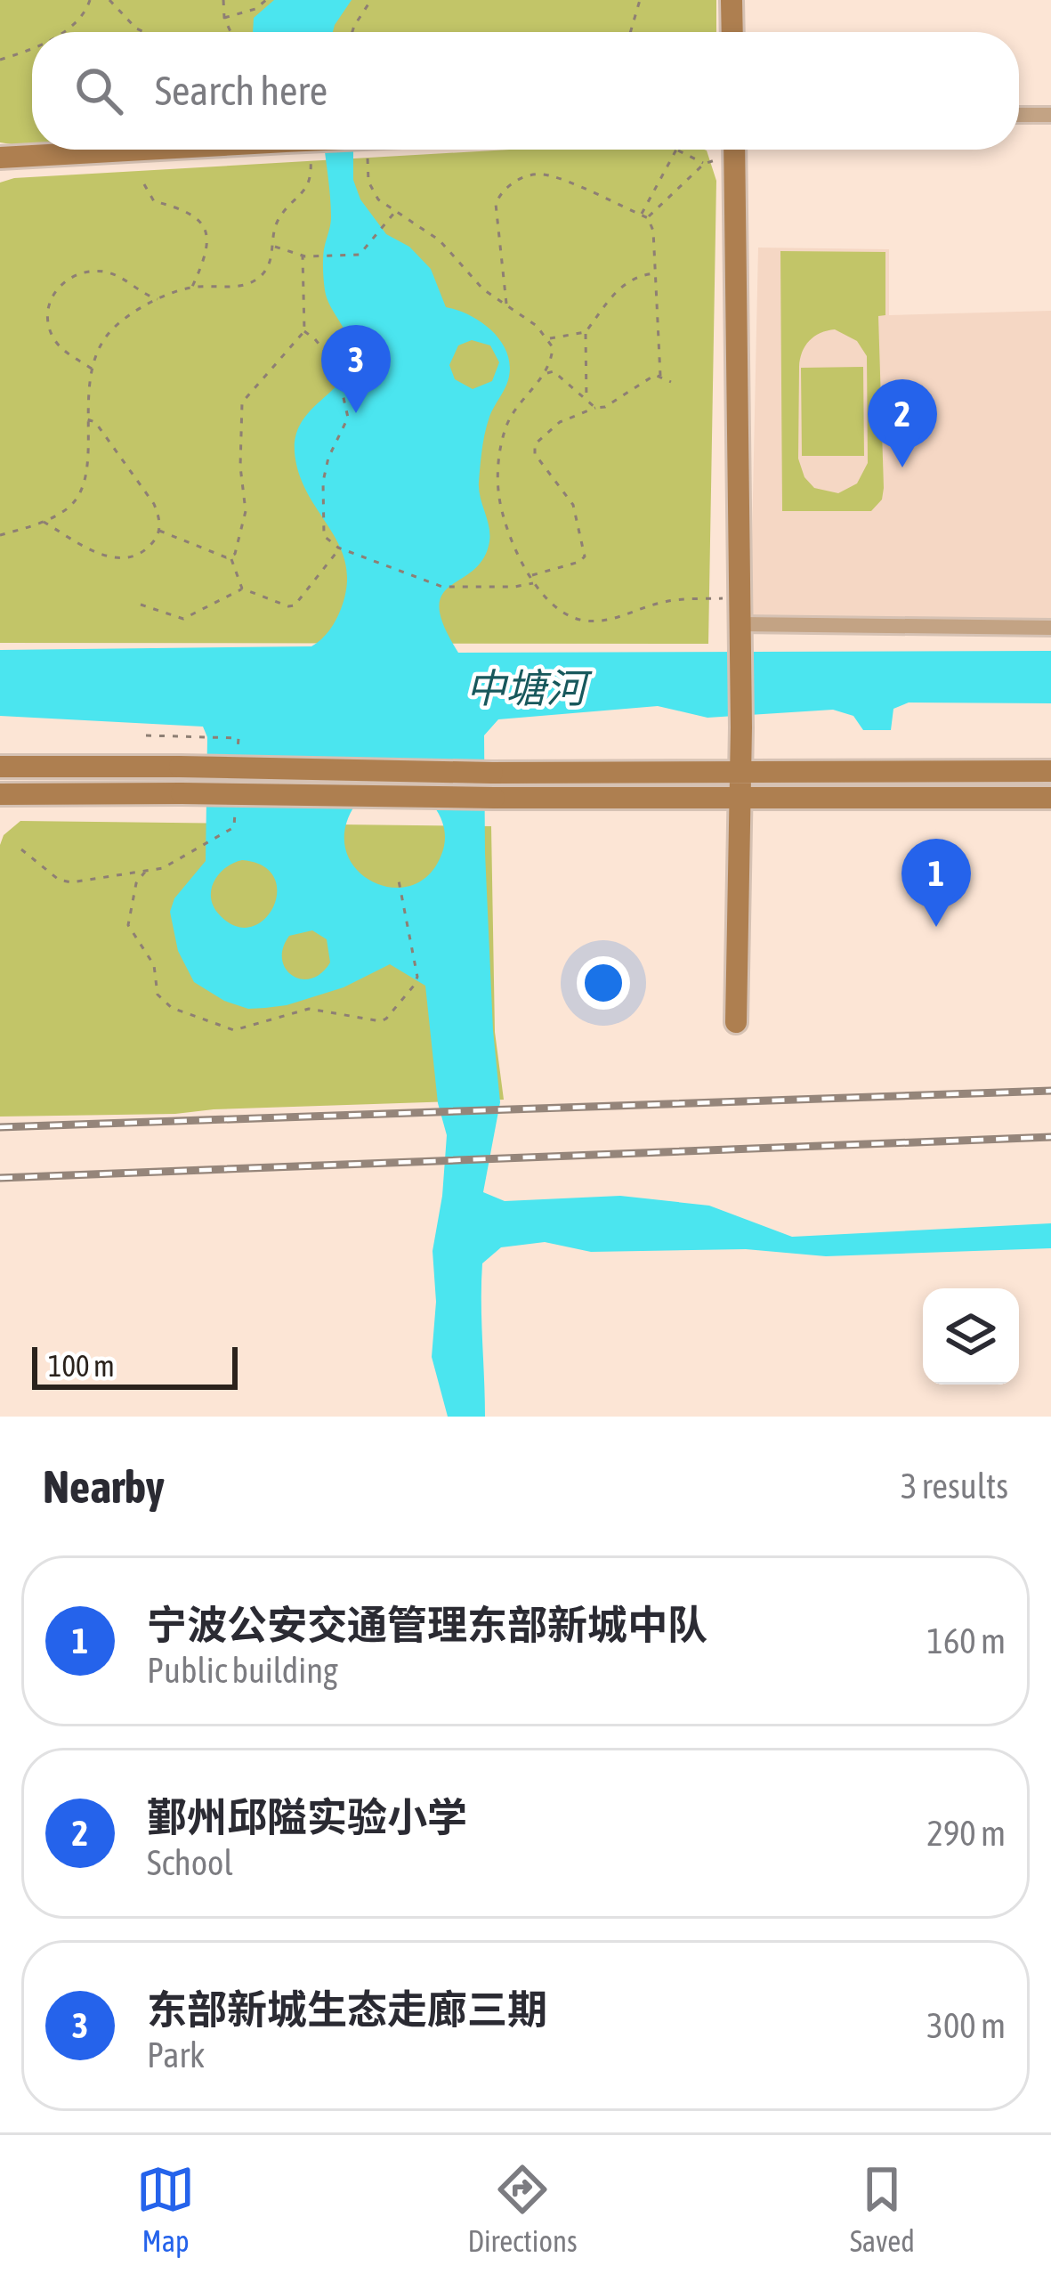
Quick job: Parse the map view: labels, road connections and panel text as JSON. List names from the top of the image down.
{
  "water": ["中塘河"],
  "scale_bar": "100 m",
  "page": {
    "search": "Search here",
    "pins": ["3", "2", "1"],
    "scale": "100 m",
    "heading": ["Nearby", "3 results"],
    "list": [
      {
        "mark": "1",
        "name": "宁波公安交通管理东部新城中队",
        "note": "Public building",
        "value": "160 m"
      },
      {
        "mark": "2",
        "name": "鄞州邱隘实验小学",
        "note": "School",
        "value": "290 m"
      },
      {
        "mark": "3",
        "name": "东部新城生态走廊三期",
        "note": "Park",
        "value": "300 m"
      }
    ],
    "nav": ["Map", "Directions", "Saved"]
  }
}
